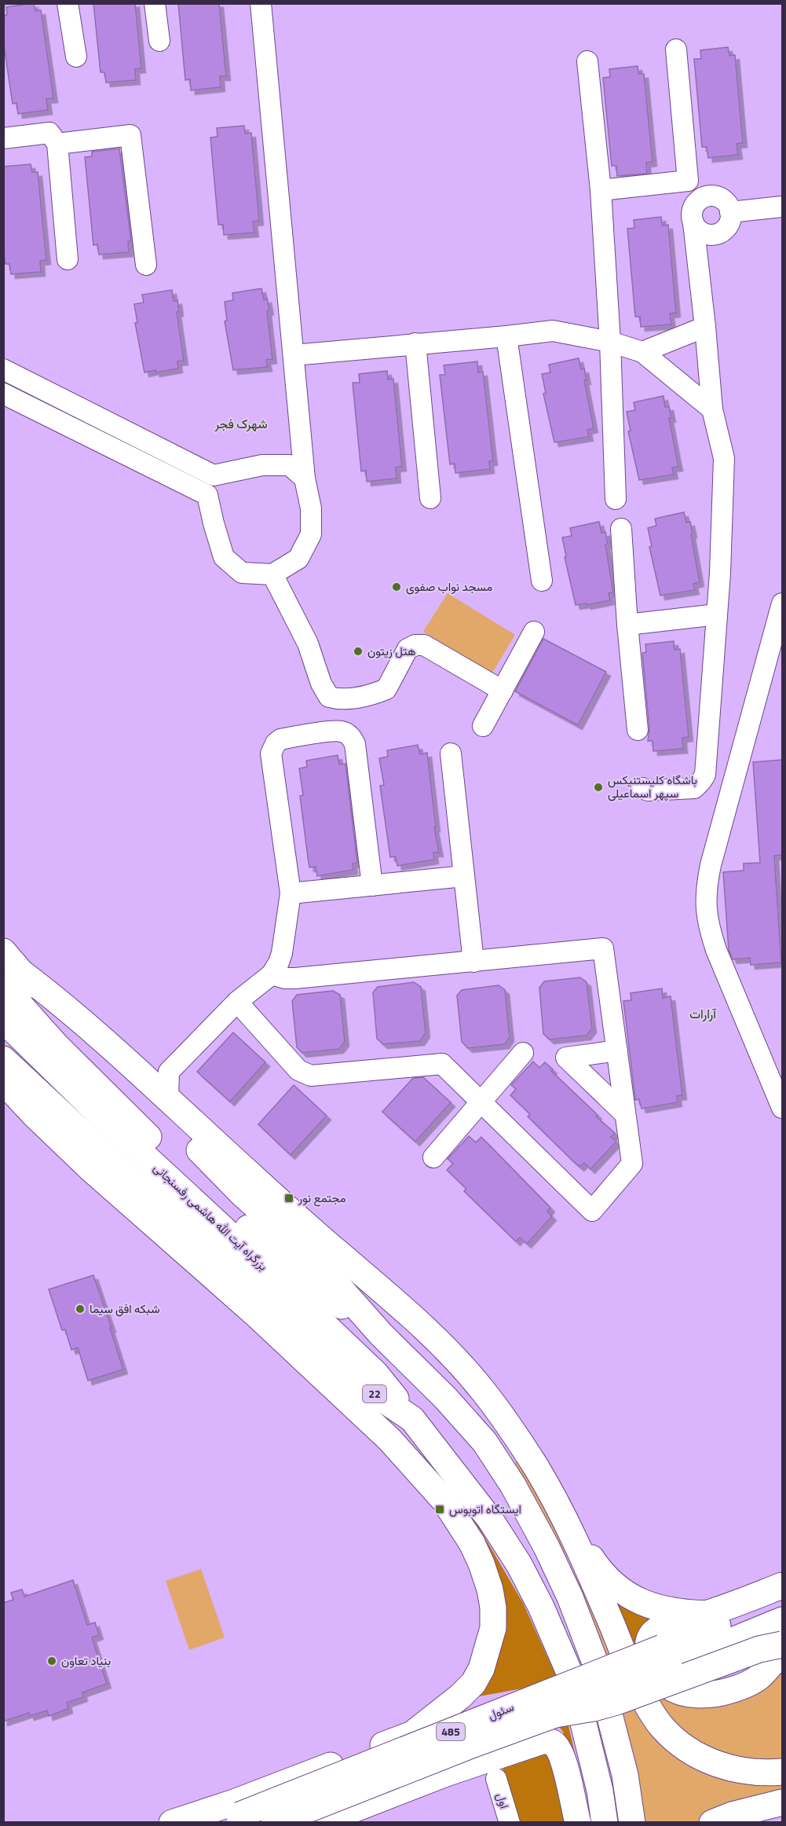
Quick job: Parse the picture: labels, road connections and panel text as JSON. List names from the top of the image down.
{
  "streets": {
    "main road": [
      "بزرگراه آیت الله هاشمی رفسنجانی",
      "22",
      "سئول",
      "485"
    ],
    "street": ["اول"]
  },
  "districts": ["شهرک فجر", "آرارات"],
  "places": {
    "other": [
      "مسجد نواب صفوی",
      "هتل زیتون",
      "باشگاه کلیستنیکس سپهر اسماعیلی",
      "شبکه افق سیما",
      "بنیاد تعاون"
    ],
    "transit": ["مجتمع نور", "ایستگاه اتوبوس"]
  }
}
